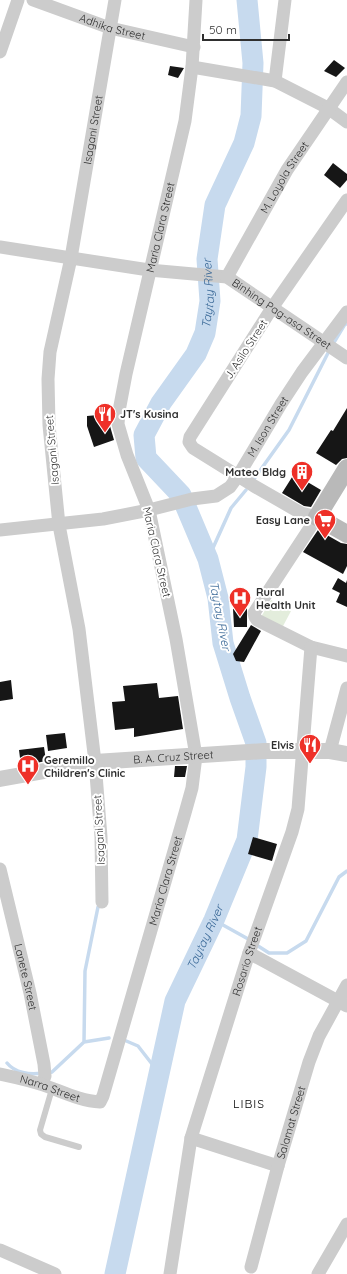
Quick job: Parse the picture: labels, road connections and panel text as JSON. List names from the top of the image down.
{
  "streets": {
    "street": [
      "Adhika Street",
      "Isagani Street",
      "M. Loyola Street",
      "Maria Clara Street",
      "Binhing Pag-asa Street",
      "J. Asilo Street",
      "M. Ison Street",
      "B. A. Cruz Street",
      "Rosario Street",
      "Lanete Street",
      "Narra Street",
      "Salamat Street"
    ]
  },
  "crossings": [
    ["Adhika Street", "Isagani Street"],
    ["Adhika Street", "Maria Clara Street"],
    ["Isagani Street", "M. Ison Street"],
    ["Isagani Street", "B. A. Cruz Street"],
    ["M. Loyola Street", "Binhing Pag-asa Street"],
    ["Maria Clara Street", "M. Ison Street"],
    ["Maria Clara Street", "B. A. Cruz Street"],
    ["Maria Clara Street", "Narra Street"],
    ["Binhing Pag-asa Street", "J. Asilo Street"],
    ["Binhing Pag-asa Street", "M. Ison Street"],
    ["J. Asilo Street", "M. Ison Street"],
    ["B. A. Cruz Street", "Rosario Street"],
    ["Lanete Street", "Narra Street"]
  ],
  "districts": ["LIBIS"],
  "water": ["Taytay River"],
  "places": {
    "restaurant": ["JT's Kusina", "Elvis"],
    "building": ["Mateo Bldg"],
    "supermarket": ["Easy Lane"],
    "hospital": ["Rural Health Unit", "Geremillo Children's Clinic"]
  },
  "scale_bar": "50 m"
}
